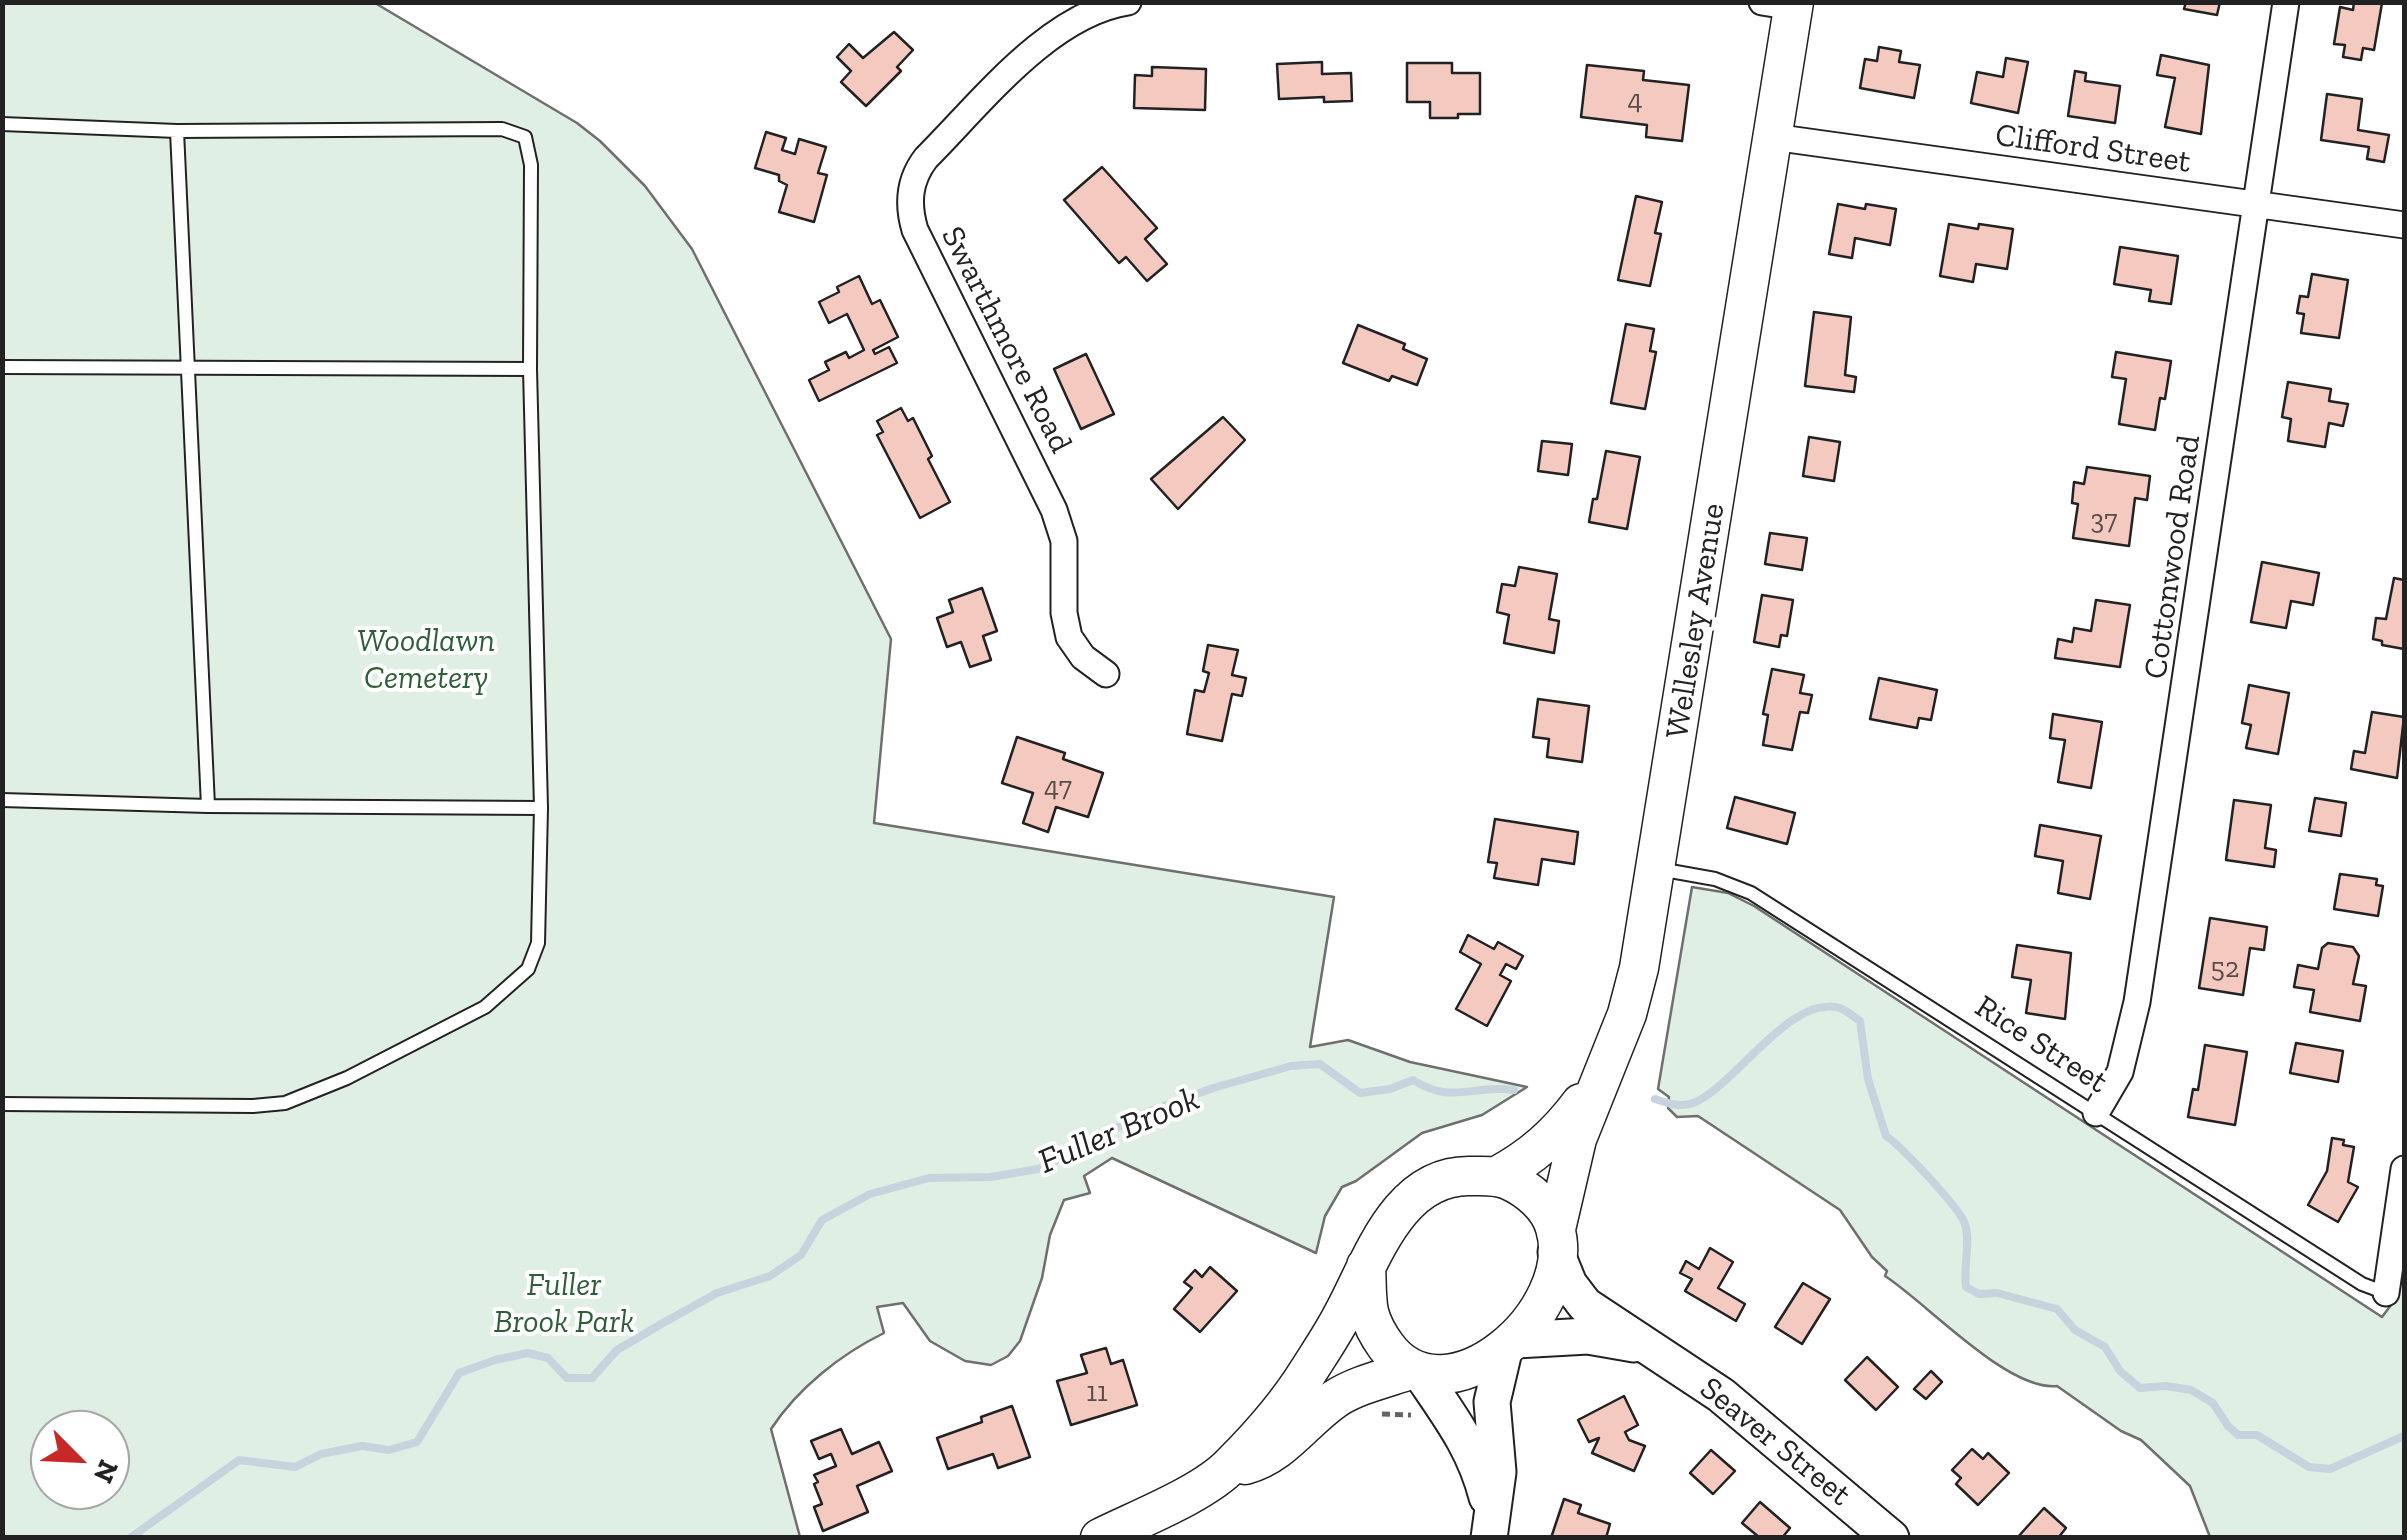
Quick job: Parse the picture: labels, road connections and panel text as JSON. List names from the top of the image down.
{
  "streets": {
    "main road": ["Wellesley Avenue"],
    "street": [
      "Clifford Street",
      "Swarthmore Road",
      "Cottonwood Road",
      "Seaver Street"
    ],
    "lane": ["Rice Street"]
  },
  "crossings": [
    ["Clifford Street", "Cottonwood Road"],
    ["Clifford Street", "Wellesley Avenue"],
    ["Cottonwood Road", "Rice Street"],
    ["Wellesley Avenue", "Rice Street"],
    ["Wellesley Avenue", "Seaver Street"]
  ],
  "water": ["Fuller Brook"],
  "parks": ["Woodlawn Cemetery", "Fuller Brook Park"],
  "house_numbers": [
    "4",
    "37",
    "47",
    "52",
    "11"
  ],
  "north": "bottom right"
}
